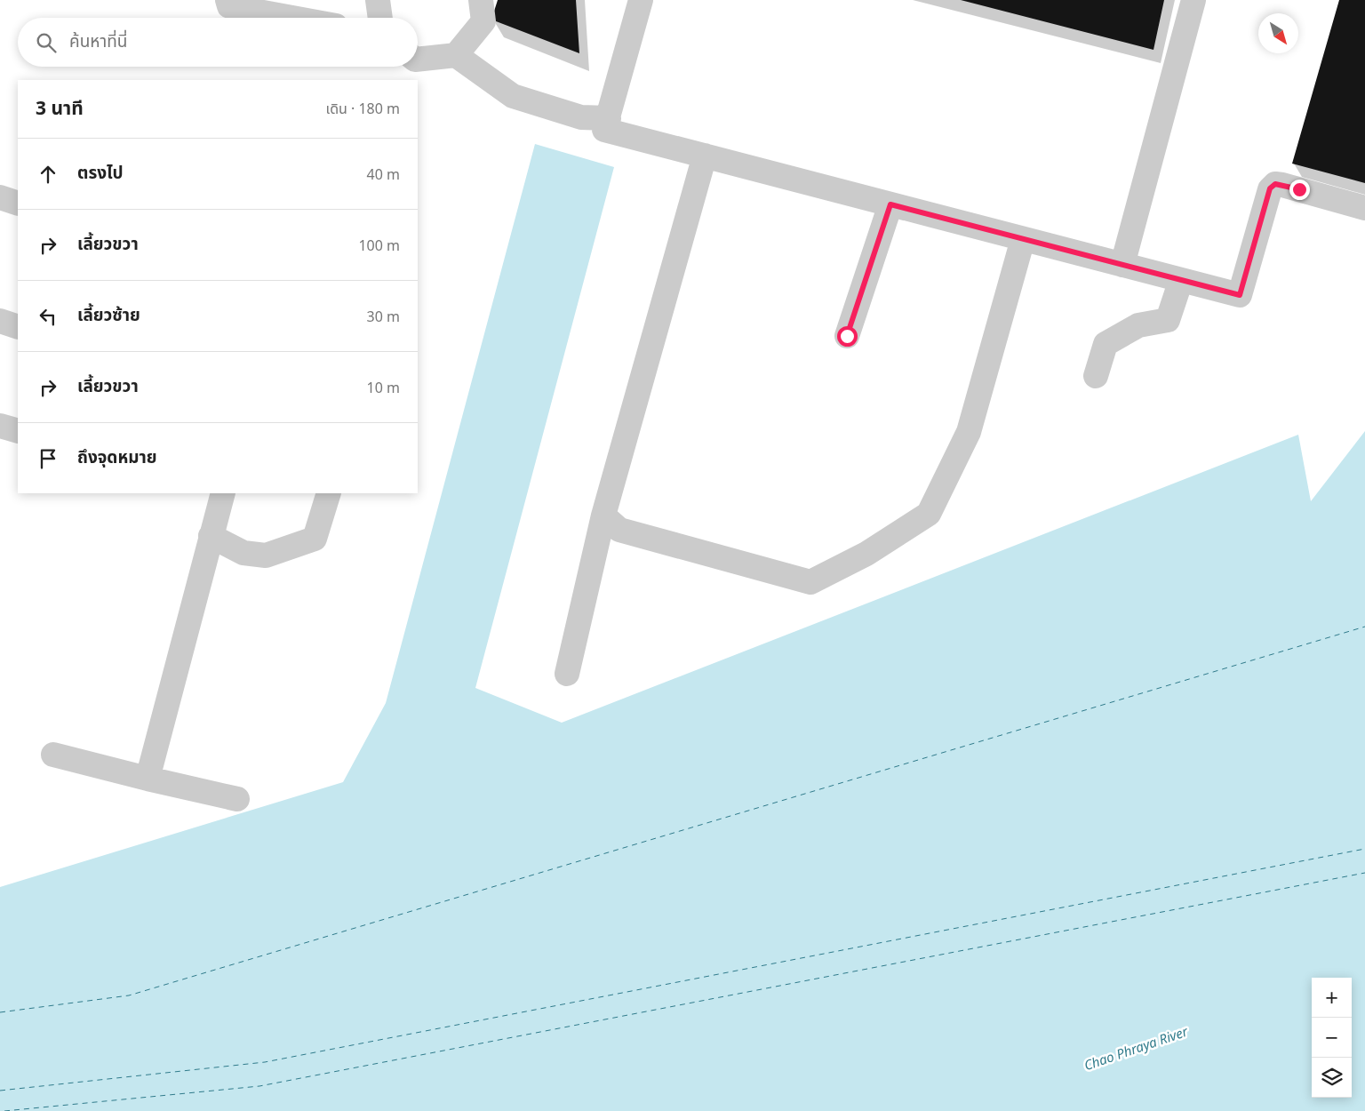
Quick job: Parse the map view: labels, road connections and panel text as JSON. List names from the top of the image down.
{
  "water": ["Chao Phraya River"],
  "north": "bottom right",
  "page": {
    "search": "ค้นหาที่นี่",
    "heading": ["3 นาที", "เดิน · 180 m"],
    "list": [
      ["ตรงไป", "40 m"],
      ["เลี้ยวขวา", "100 m"],
      ["เลี้ยวซ้าย", "30 m"],
      ["เลี้ยวขวา", "10 m"],
      "ถึงจุดหมาย"
    ],
    "map_buttons": ["+", "−"]
  }
}
